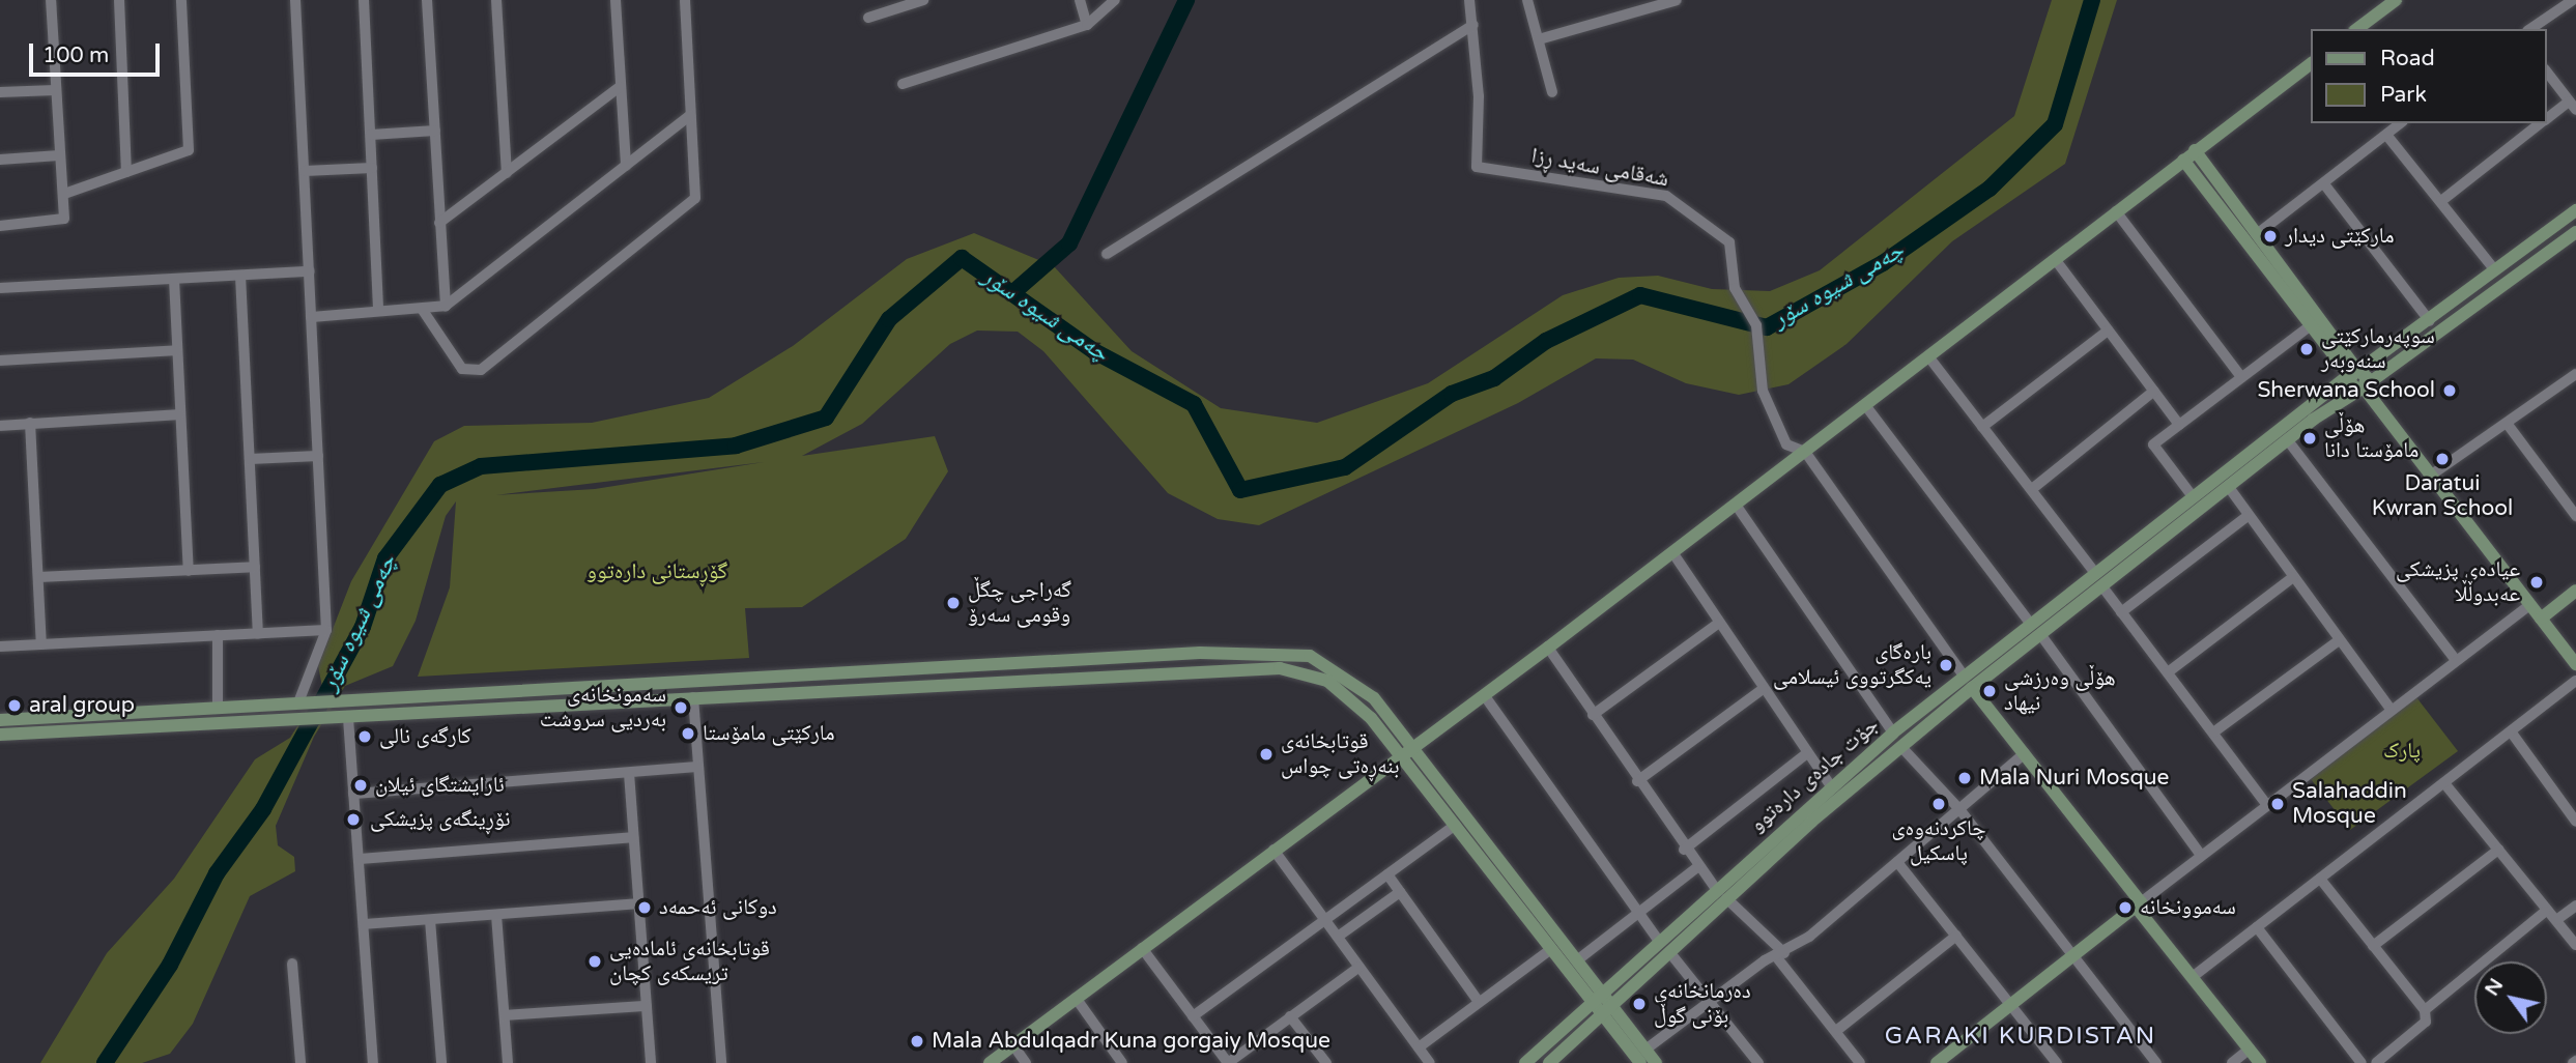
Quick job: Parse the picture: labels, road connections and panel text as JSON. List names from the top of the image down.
{
  "streets": {
    "main road": ["جۆت جادەی دارەتوو"],
    "street": ["شەقامی سەید ڕزا"]
  },
  "crossings": [
    ["شەقامی سەید ڕزا", "جۆت جادەی دارەتوو"]
  ],
  "districts": ["GARAKI KURDISTAN"],
  "water": ["چەمی شیوە سۆر"],
  "parks": ["گۆڕستانی دارەتوو", "پارک"],
  "places": [
    "مارکێتی دیدار",
    "سوپەرمارکێتی سنەوبەر",
    "Sherwana School",
    "هۆڵی مامۆستا دانا",
    "Daratui Kwran School",
    "عیادەی پزیشکی عەبدوڵڵا",
    "گەراجی چگڵ وقومی سەرۆ",
    "بارەگای یەکگرتووی ئیسلامی",
    "هۆڵی وەرزشی نیهاد",
    "aral group",
    "سەمونخانەی بەردیی سروشت",
    "مارکێتی مامۆستا",
    "کارگەی نالی",
    "قوتابخانەی بنەڕەتی چواس",
    "Mala Nuri Mosque",
    "ئارایشتگای ئیلان",
    "چاکردنەوەی پاسکیل",
    "Salahaddin Mosque",
    "نۆڕینگەی پزیشکی",
    "دوکانی ئەحمەد",
    "سەموونخانە",
    "قوتابخانەی ئامادەیی تریسکەی کچان",
    "دەرمانخانەی بۆنی گوڵ",
    "Mala Abdulqadr Kuna gorgaiy Mosque"
  ],
  "legend": ["Road", "Park"],
  "scale_bar": "100 m",
  "north": "top left"
}
